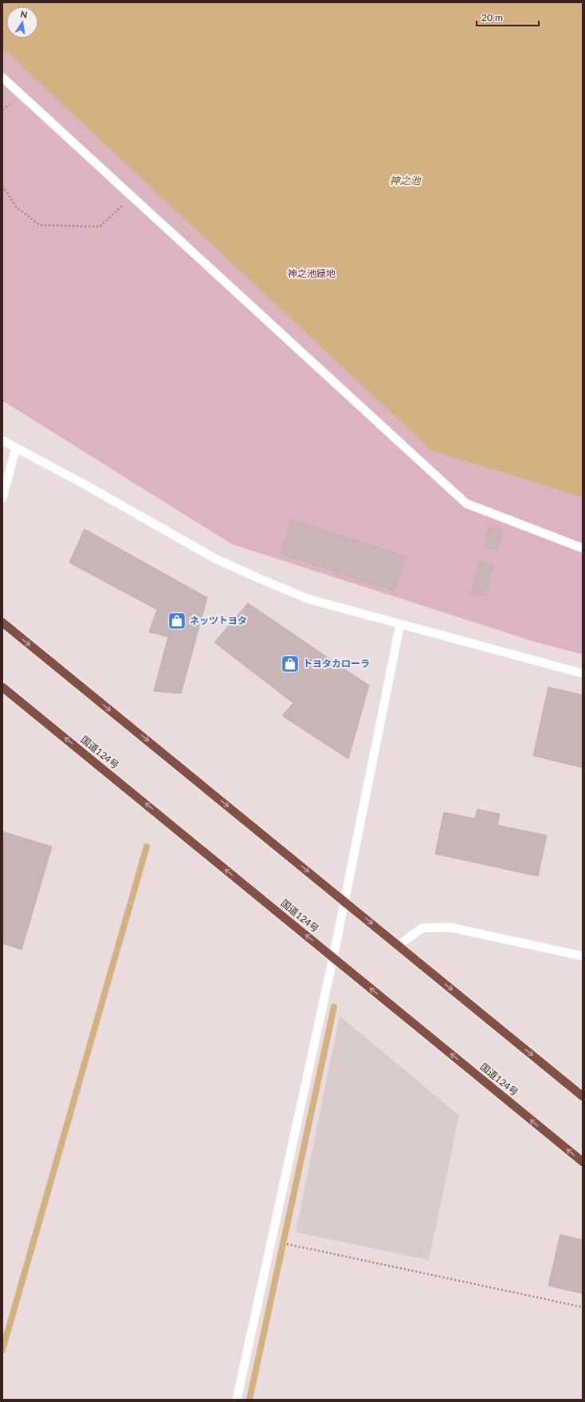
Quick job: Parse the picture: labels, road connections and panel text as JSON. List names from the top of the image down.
{
  "streets": {
    "highway": ["国道124号"]
  },
  "water": ["神之池"],
  "parks": ["神之池緑地"],
  "places": {
    "shop": ["ネッツトヨタ", "トヨタカローラ"]
  },
  "scale_bar": "20 m",
  "north": "top"
}
